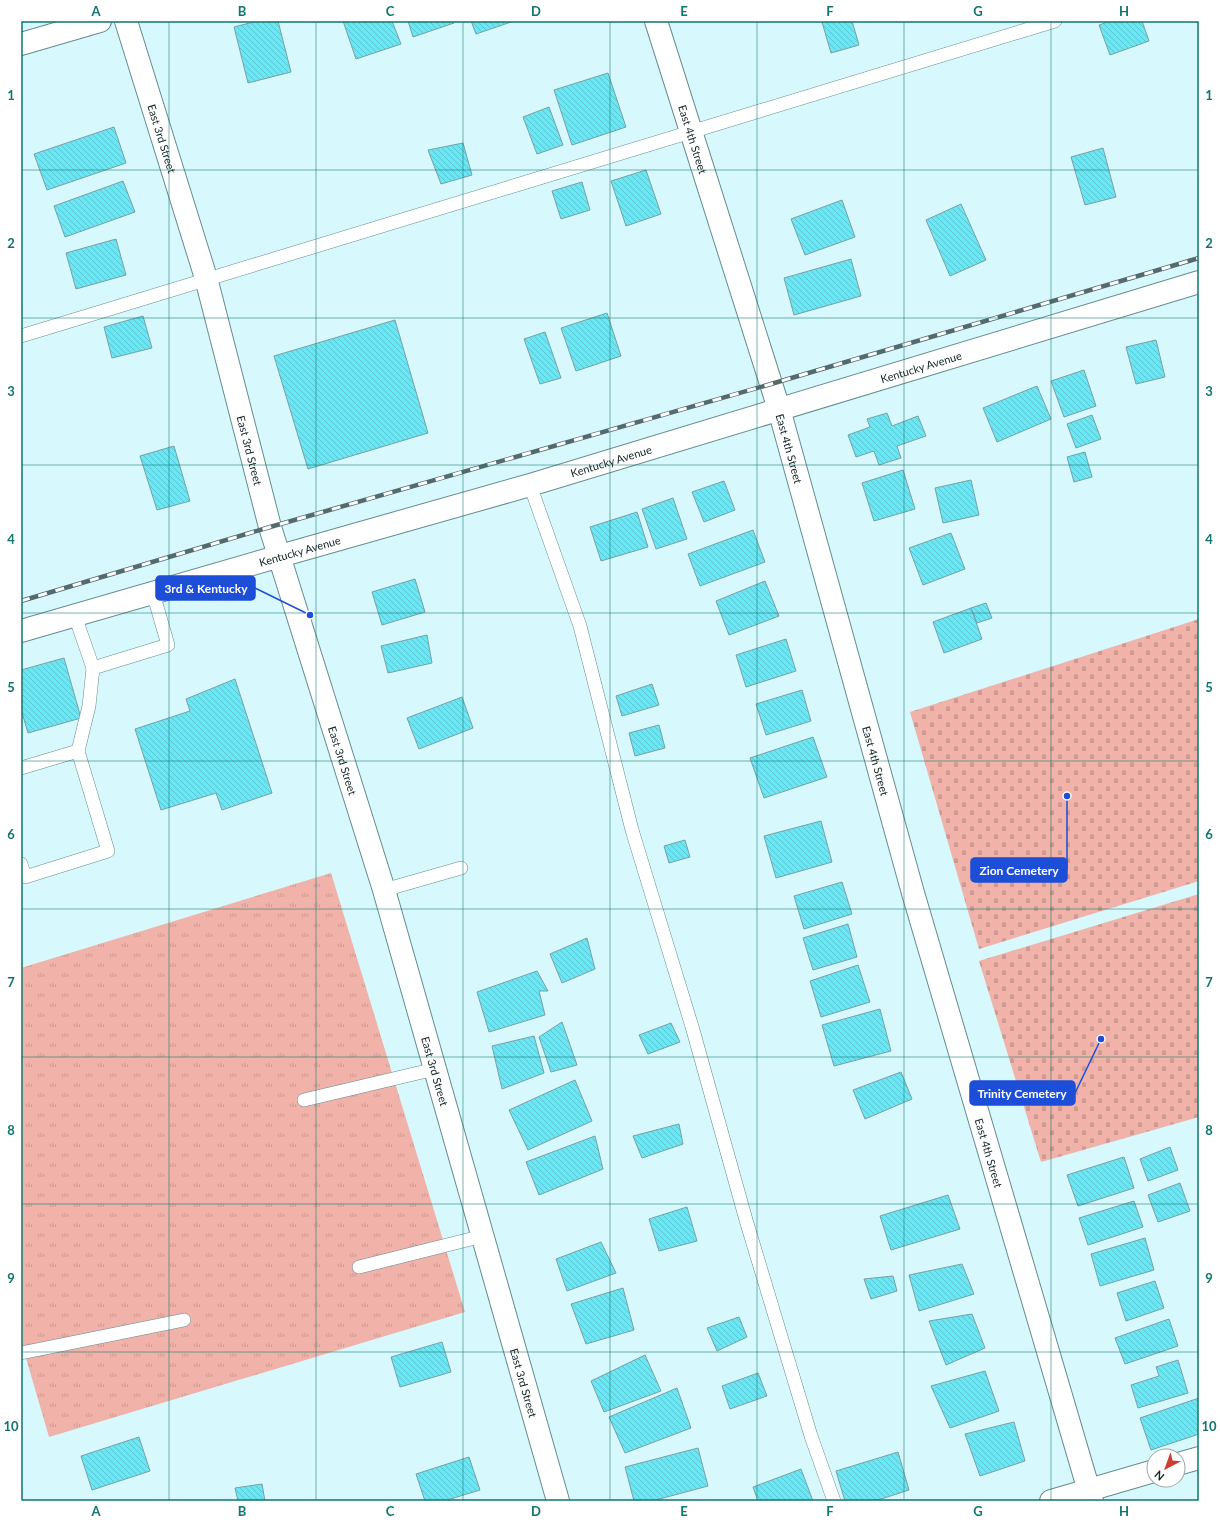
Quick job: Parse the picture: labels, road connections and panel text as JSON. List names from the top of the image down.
{
  "streets": {
    "street": ["East 3rd Street", "East 4th Street", "Kentucky Avenue"]
  },
  "crossings": [
    ["East 3rd Street", "Kentucky Avenue"],
    ["East 4th Street", "Kentucky Avenue"]
  ],
  "places": ["3rd & Kentucky", "Zion Cemetery", "Trinity Cemetery"],
  "north": "bottom left",
  "grid": {
    "columns": [
      "A",
      "B",
      "C",
      "D",
      "E",
      "F",
      "G",
      "H"
    ],
    "rows": [
      "1",
      "2",
      "3",
      "4",
      "5",
      "6",
      "7",
      "8",
      "9",
      "10"
    ]
  }
}
